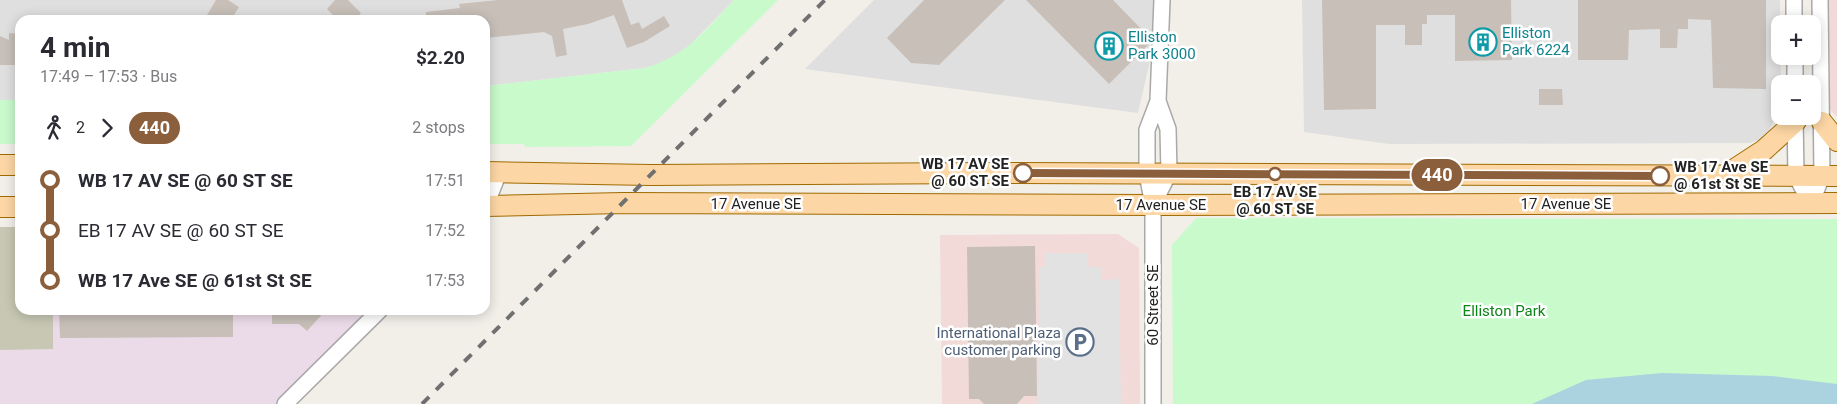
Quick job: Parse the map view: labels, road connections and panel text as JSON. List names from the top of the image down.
{
  "streets": {
    "main road": ["17 Avenue SE"],
    "street": ["60 Street SE"]
  },
  "crossings": [
    ["17 Avenue SE", "60 Street SE"]
  ],
  "parks": ["Elliston Park"],
  "places": {
    "building": ["Elliston Park 6224", "Elliston Park 3000"],
    "other": ["WB 17 AV SE @ 60 ST SE", "EB 17 AV SE @ 60 ST SE", "WB 17 Ave SE @ 61st St SE"],
    "parking": ["International Plaza customer parking"]
  },
  "lines": ["bus line 440"],
  "page": {
    "on_map": "440",
    "map_buttons": ["+", "−"],
    "heading": ["4 min", "17:49 – 17:53 · Bus", "$2.20"],
    "legs": ["2", "440", "2 stops"],
    "list": [
      {
        "name": "WB 17 AV SE @ 60 ST SE",
        "value": "17:51"
      },
      {
        "name": "EB 17 AV SE @ 60 ST SE",
        "value": "17:52"
      },
      {
        "name": "WB 17 Ave SE @ 61st St SE",
        "value": "17:53"
      }
    ]
  }
}
